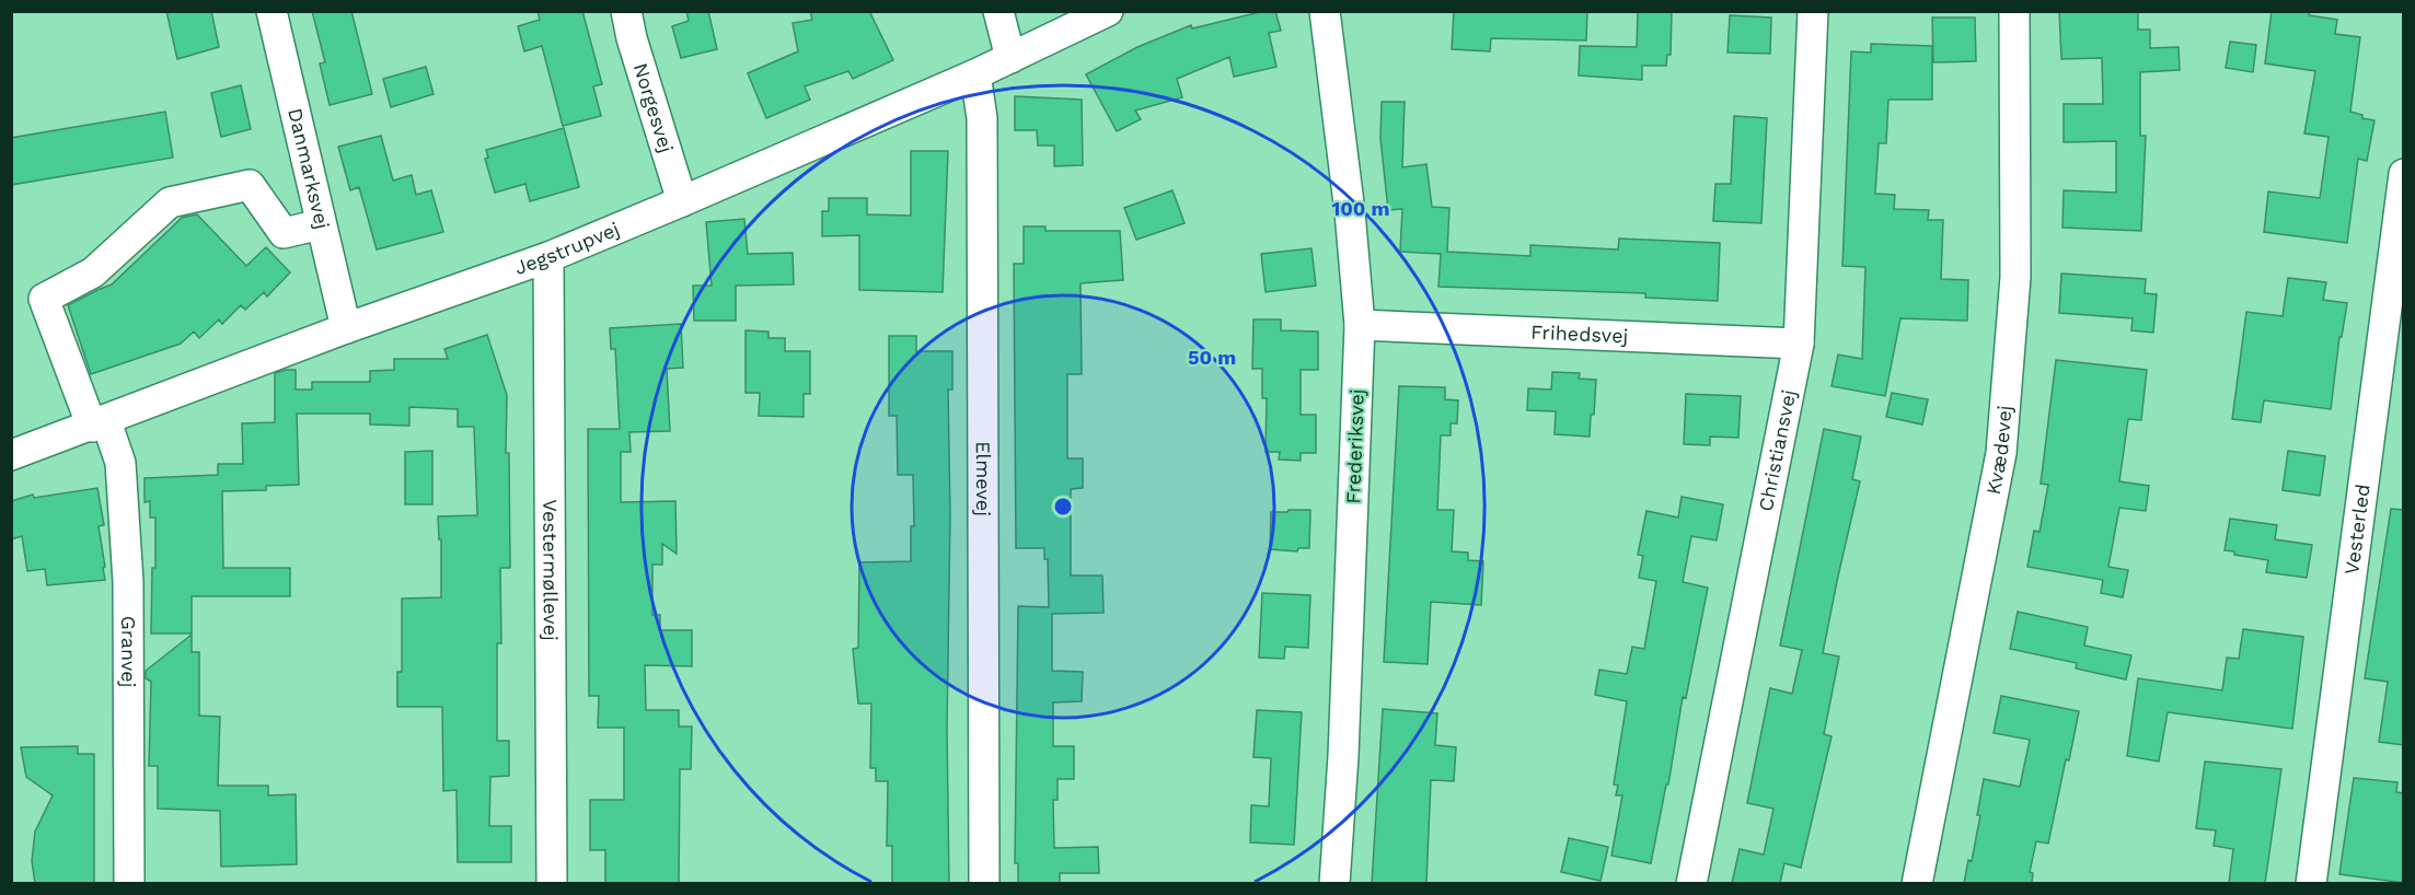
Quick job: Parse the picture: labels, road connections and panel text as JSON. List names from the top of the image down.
{
  "streets": {
    "street": [
      "Norgesvej",
      "Danmarksvej",
      "Jegstrupvej",
      "Frihedsvej",
      "Frederiksvej",
      "Christiansvej",
      "Kvædevej",
      "Elmevej",
      "Vesterled",
      "Vestermøllevej",
      "Granvej"
    ]
  },
  "crossings": [
    ["Norgesvej", "Jegstrupvej"],
    ["Danmarksvej", "Jegstrupvej"],
    ["Danmarksvej", "Granvej"],
    ["Jegstrupvej", "Elmevej"],
    ["Jegstrupvej", "Vestermøllevej"],
    ["Jegstrupvej", "Granvej"],
    ["Frihedsvej", "Frederiksvej"],
    ["Frihedsvej", "Christiansvej"]
  ],
  "rings": ["100 m", "50 m"]
}
